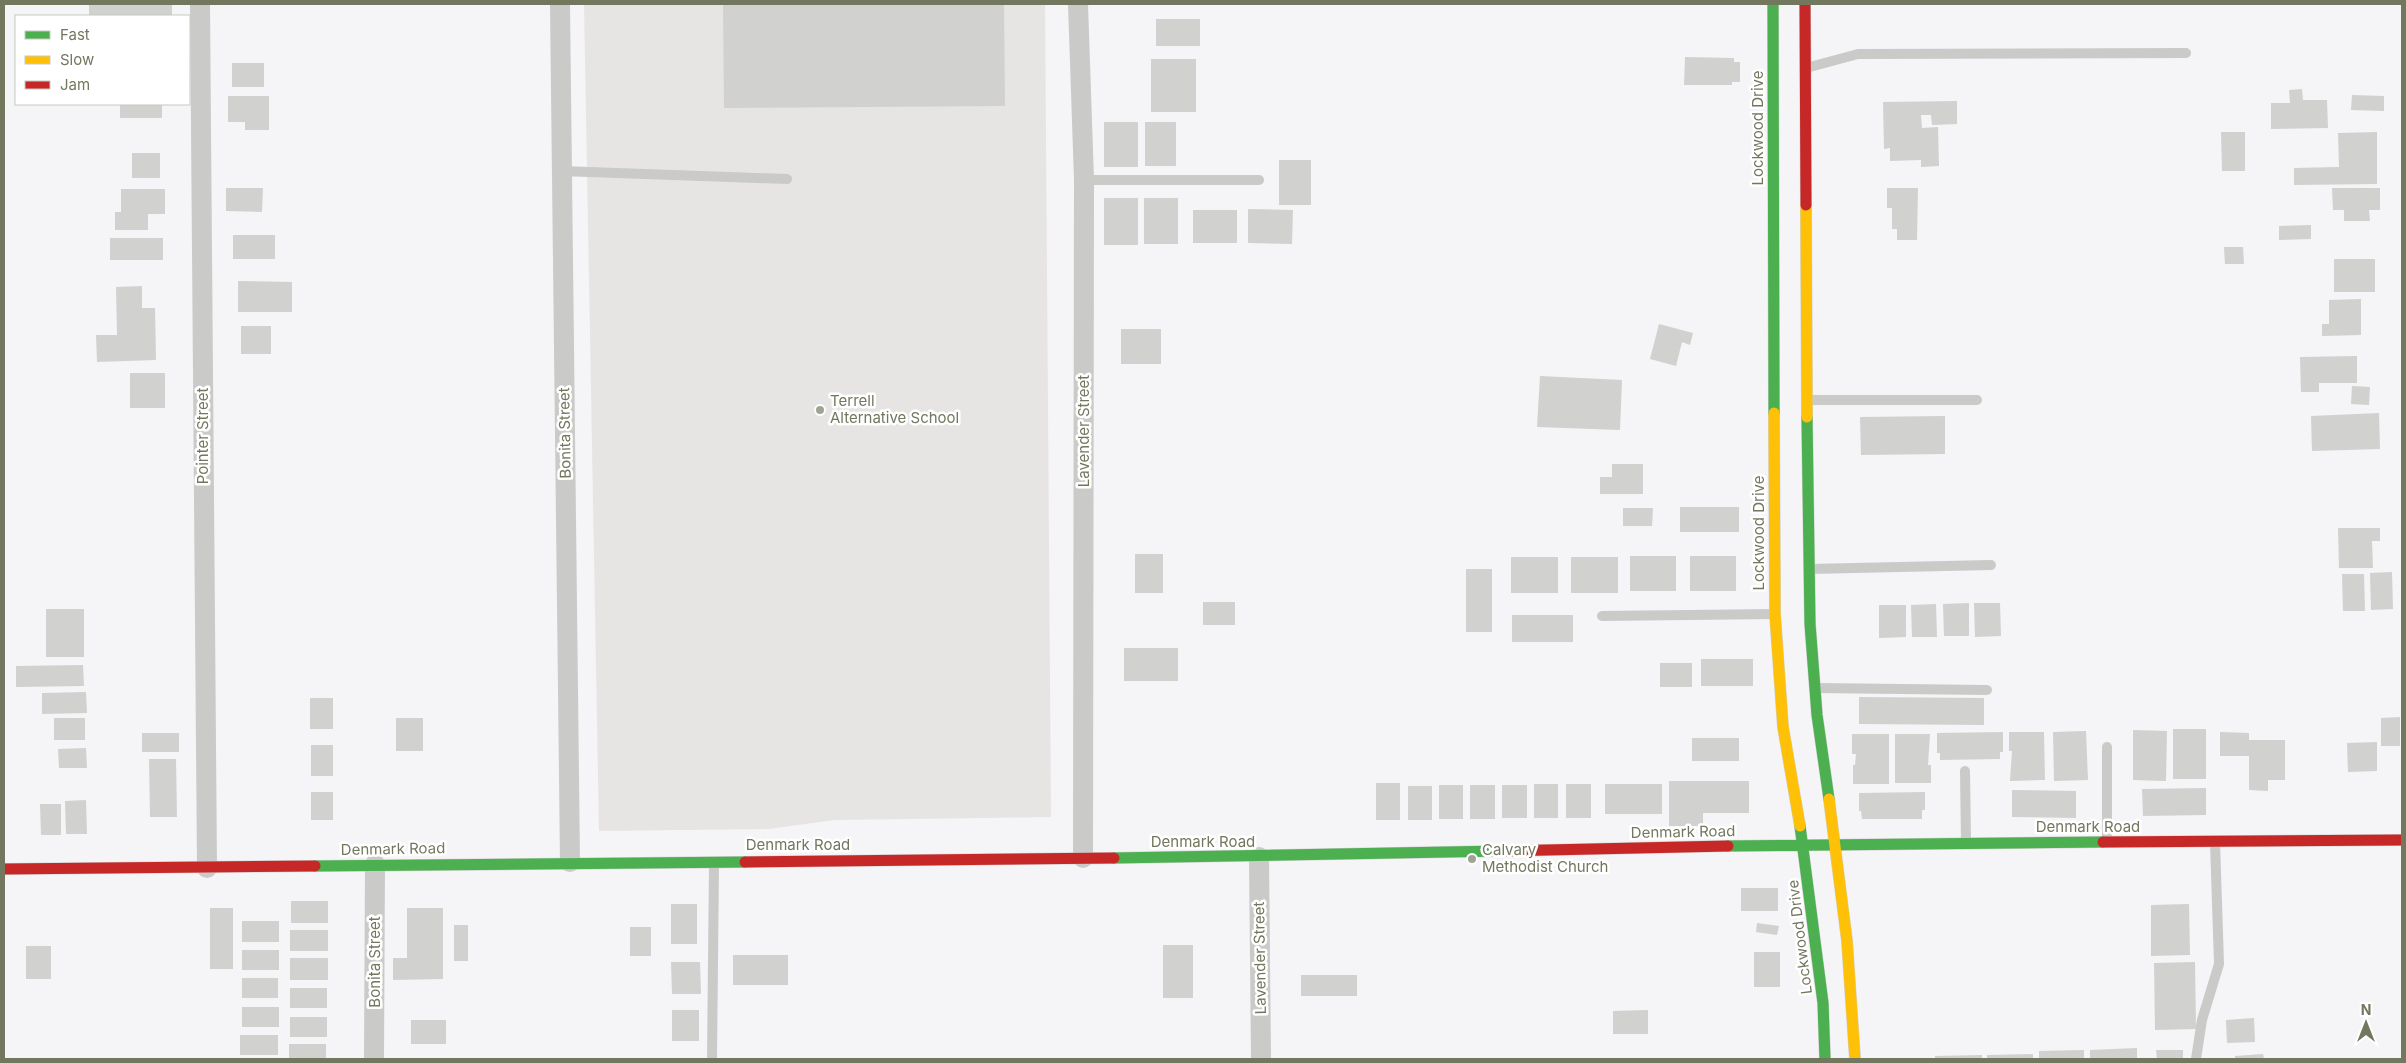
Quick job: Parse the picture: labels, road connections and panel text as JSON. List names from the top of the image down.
{
  "streets": {
    "street": [
      "Lockwood Drive",
      "Lavender Street",
      "Bonita Street",
      "Pointer Street",
      "Denmark Road"
    ]
  },
  "crossings": [
    ["Lockwood Drive", "Denmark Road"],
    ["Lavender Street", "Denmark Road"],
    ["Bonita Street", "Denmark Road"],
    ["Pointer Street", "Denmark Road"]
  ],
  "places": ["Terrell Alternative School", "Calvary Methodist Church"],
  "legend": ["Fast", "Slow", "Jam"],
  "north": "top"
}
